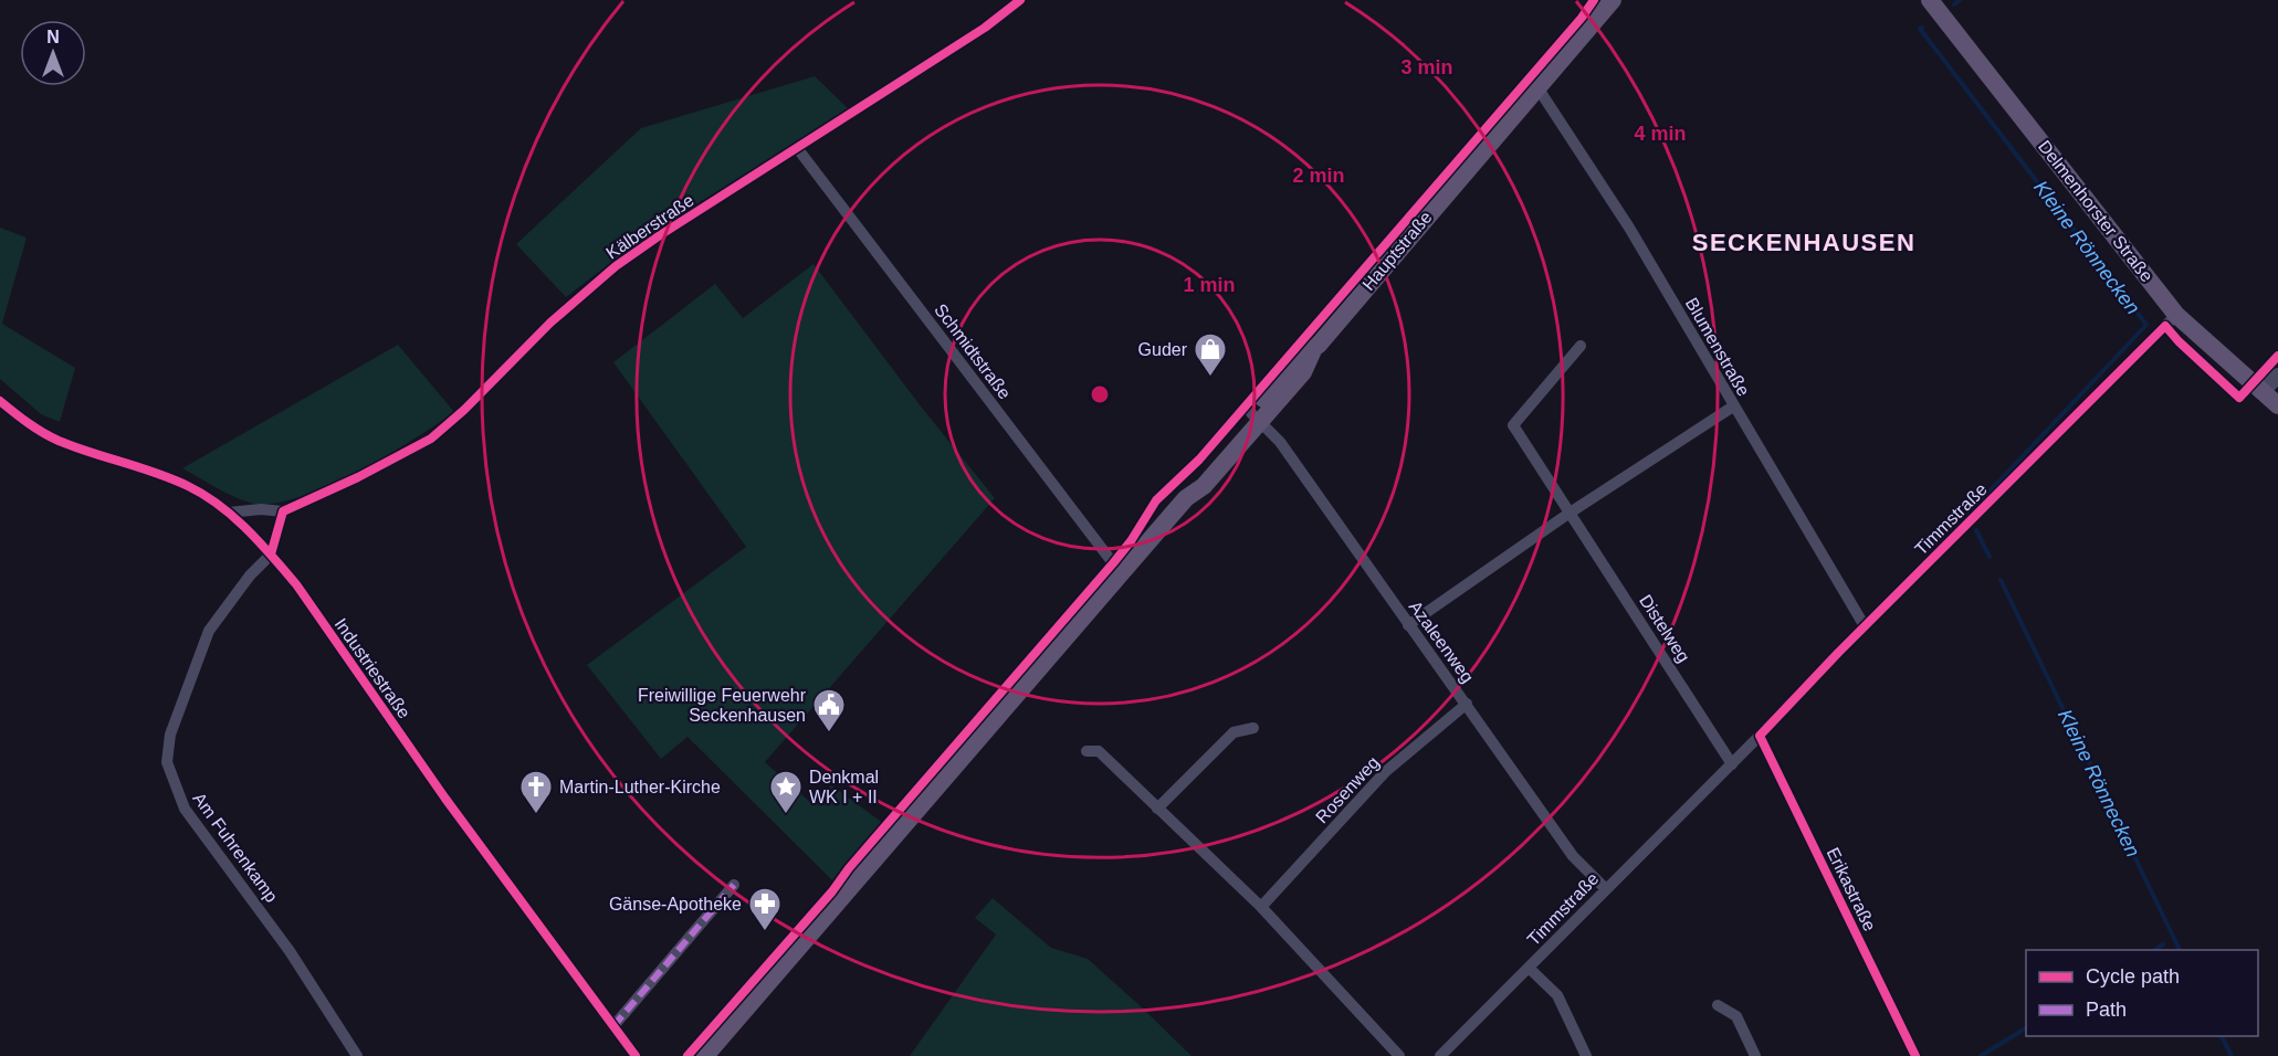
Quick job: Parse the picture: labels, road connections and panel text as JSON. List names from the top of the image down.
{
  "streets": {
    "main road": ["Delmenhorster Straße", "Hauptstraße"],
    "street": [
      "Kälberstraße",
      "Blumenstraße",
      "Schmidtstraße",
      "Timmstraße",
      "Distelweg",
      "Azaleenweg",
      "Industriestraße",
      "Rosenweg",
      "Am Fuhrenkamp",
      "Erikastraße"
    ]
  },
  "crossings": [
    ["Delmenhorster Straße", "Timmstraße"],
    ["Kälberstraße", "Schmidtstraße"],
    ["Kälberstraße", "Industriestraße"],
    ["Hauptstraße", "Blumenstraße"],
    ["Hauptstraße", "Schmidtstraße"],
    ["Hauptstraße", "Azaleenweg"],
    ["Blumenstraße", "Timmstraße"],
    ["Timmstraße", "Distelweg"],
    ["Timmstraße", "Azaleenweg"],
    ["Timmstraße", "Erikastraße"],
    ["Azaleenweg", "Rosenweg"],
    ["Industriestraße", "Am Fuhrenkamp"]
  ],
  "districts": ["SECKENHAUSEN"],
  "water": ["Kleine Rönnecken"],
  "places": {
    "shop": ["Guder"],
    "public building": ["Freiwillige Feuerwehr Seckenhausen"],
    "church": ["Martin-Luther-Kirche"],
    "place": ["Denkmal WK I + II"],
    "pharmacy": ["Gänse-Apotheke"]
  },
  "legend": ["Cycle path", "Path"],
  "north": "top",
  "rings": [
    "3 min",
    "4 min",
    "2 min",
    "1 min"
  ]
}
